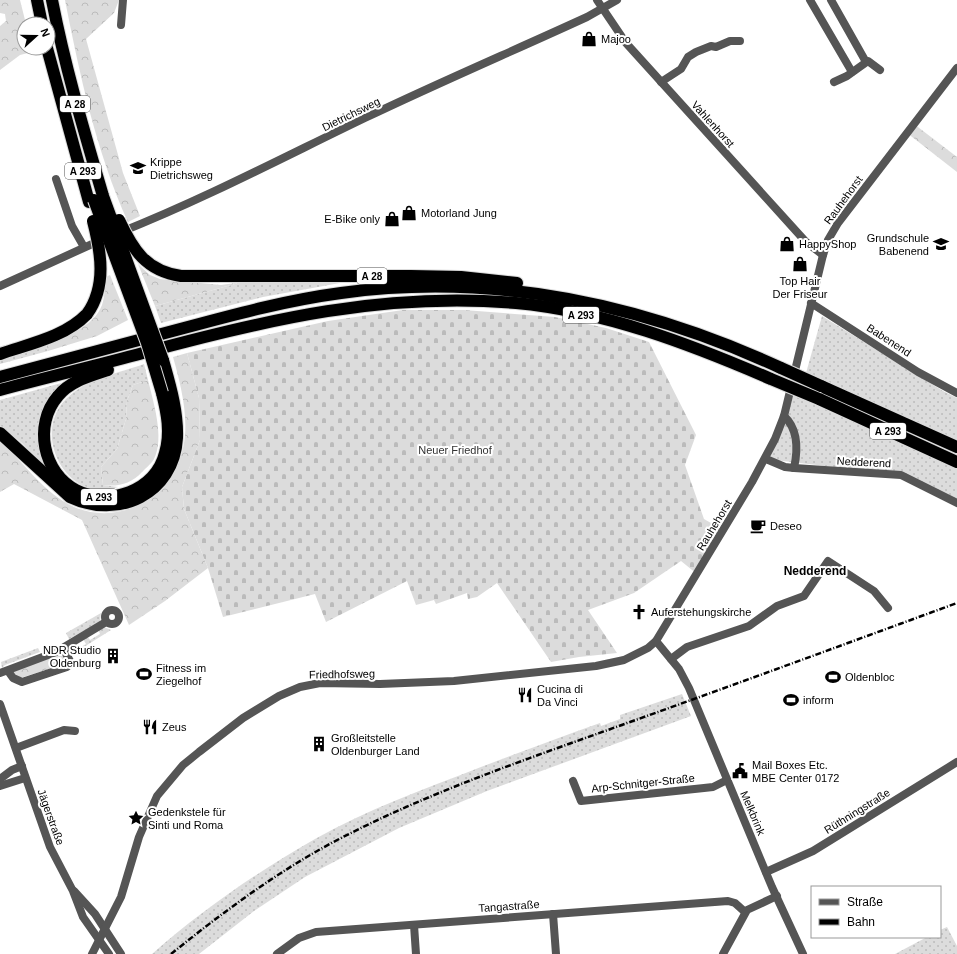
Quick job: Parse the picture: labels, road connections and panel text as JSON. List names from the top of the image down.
{
  "streets": {
    "highway": ["A 28", "A 293"],
    "street": [
      "Dietrichsweg",
      "Vahlenhorst",
      "Rauhehorst",
      "Babenend",
      "Nedderend",
      "Friedhofsweg",
      "Arp-Schnitger-Straße",
      "Rüthningstraße",
      "Melkbrink",
      "Jägerstraße",
      "Tangastraße"
    ]
  },
  "crossings": [
    ["A 28", "A 293"],
    ["Dietrichsweg", "Vahlenhorst"],
    ["Vahlenhorst", "Rauhehorst"],
    ["Rauhehorst", "Babenend"],
    ["Rauhehorst", "Nedderend"],
    ["Rauhehorst", "Friedhofsweg"],
    ["Rauhehorst", "Melkbrink"],
    ["Friedhofsweg", "Melkbrink"],
    ["Friedhofsweg", "Jägerstraße"],
    ["Arp-Schnitger-Straße", "Melkbrink"],
    ["Rüthningstraße", "Melkbrink"]
  ],
  "districts": ["Nedderend"],
  "parks": ["Neuer Friedhof"],
  "places": {
    "shop": [
      "Majoo",
      "Motorland Jung",
      "E-Bike only",
      "HappyShop",
      "Top Hair Der Friseur"
    ],
    "school or university": ["Krippe Dietrichsweg", "Grundschule Babenend"],
    "cafe": ["Deseo"],
    "church": ["Auferstehungskirche"],
    "building": ["NDR Studio Oldenburg", "Großleitstelle Oldenburger Land"],
    "sports": ["Fitness im Ziegelhof", "Oldenbloc", "inform"],
    "restaurant": ["Cucina di Da Vinci", "Zeus"],
    "public building": ["Mail Boxes Etc. MBE Center 0172"],
    "place": ["Gedenkstele für Sinti und Roma"]
  },
  "legend": ["Straße", "Bahn"],
  "north": "right"
}
